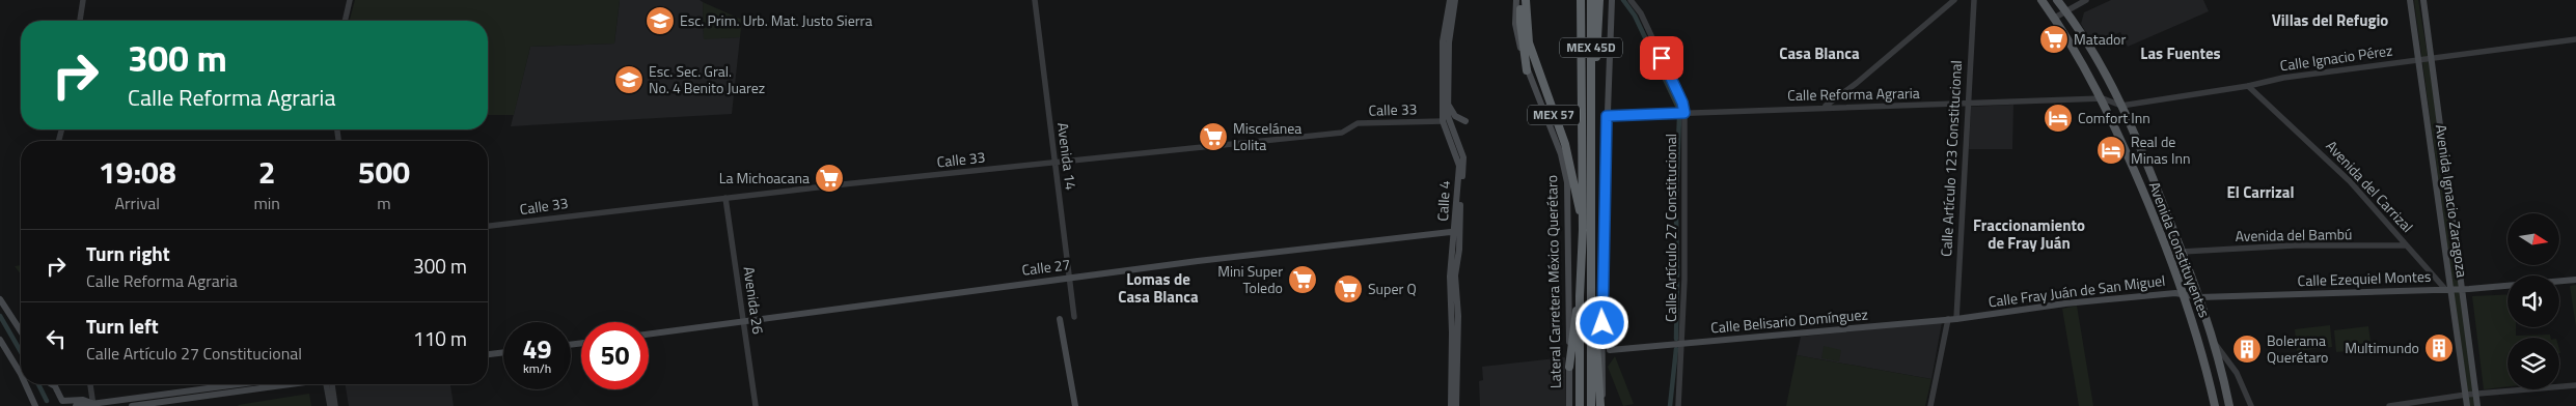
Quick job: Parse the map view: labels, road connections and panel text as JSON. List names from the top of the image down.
{
  "streets": {
    "highway": ["MEX 45D", "MEX 57"],
    "main road": [
      "Calle 4",
      "Avenida Ignacio Zaragoza",
      "Avenida Constituyentes",
      "Calle 27",
      "Calle Ezequiel Montes",
      "Lateral Carretera México Querétaro",
      "Calle Fray Juán de San Miguel",
      "Calle Belisario Domínguez"
    ],
    "street": [
      "Calle Ignacio Pérez",
      "Calle Reforma Agraria",
      "Calle 33",
      "Avenida 14",
      "Calle Artículo 123 Constitucional",
      "Avenida del Carrizal",
      "Calle Artículo 27 Constitucional",
      "Avenida del Bambú",
      "Avenida 26"
    ]
  },
  "crossings": [
    ["MEX 45D", "MEX 57"],
    ["Calle Ignacio Pérez", "Avenida del Carrizal"],
    ["Calle Ignacio Pérez", "Avenida Ignacio Zaragoza"],
    ["Calle Ignacio Pérez", "Avenida Constituyentes"],
    ["Calle Reforma Agraria", "Calle Artículo 123 Constitucional"],
    ["Calle Reforma Agraria", "Calle Artículo 27 Constitucional"],
    ["Calle Reforma Agraria", "Avenida Constituyentes"],
    ["Calle 33", "Avenida 14"],
    ["Calle 33", "Calle 4"],
    ["Calle 33", "Avenida 26"],
    ["Avenida 14", "Calle 27"],
    ["Calle Artículo 123 Constitucional", "Calle Belisario Domínguez"],
    ["Avenida del Carrizal", "Avenida Ignacio Zaragoza"],
    ["Avenida del Carrizal", "Avenida del Bambú"],
    ["Avenida del Carrizal", "Calle Ezequiel Montes"],
    ["Calle 4", "Calle 27"],
    ["Avenida Ignacio Zaragoza", "Calle Ezequiel Montes"],
    ["Calle Artículo 27 Constitucional", "Calle Belisario Domínguez"],
    ["Avenida del Bambú", "Avenida Constituyentes"],
    ["Avenida Constituyentes", "Calle Ezequiel Montes"],
    ["Avenida Constituyentes", "Calle Fray Juán de San Miguel"],
    ["Calle 27", "Avenida 26"],
    ["Calle Ezequiel Montes", "Calle Fray Juán de San Miguel"],
    ["Calle Fray Juán de San Miguel", "Calle Belisario Domínguez"]
  ],
  "districts": [
    "Villas del Refugio",
    "Casa Blanca",
    "Las Fuentes",
    "El Carrizal",
    "Fraccionamiento de Fray Juán",
    "Lomas de Casa Blanca"
  ],
  "places": {
    "school or university": ["Esc. Prim. Urb. Mat. Justo Sierra", "Esc. Sec. Gral. No. 4 Benito Juarez"],
    "supermarket": [
      "Matador",
      "Miscelánea Lolita",
      "La Michoacana",
      "Mini Super Toledo",
      "Super Q"
    ],
    "hotel": ["Comfort Inn", "Real de Minas Inn"],
    "building": ["Multimundo", "Bolerama Querétaro"]
  },
  "north": "right",
  "page": {
    "turn": ["300 m", "Calle Reforma Agraria"],
    "eta": [
      "19:08",
      "Arrival",
      "2",
      "min",
      "500",
      "m"
    ],
    "list": [
      {
        "name": "Turn right",
        "note": "Calle Reforma Agraria",
        "value": "300 m"
      },
      {
        "name": "Turn left",
        "note": "Calle Artículo 27 Constitucional",
        "value": "110 m"
      }
    ],
    "speed": "49 km/h",
    "limit": "50"
  }
}
